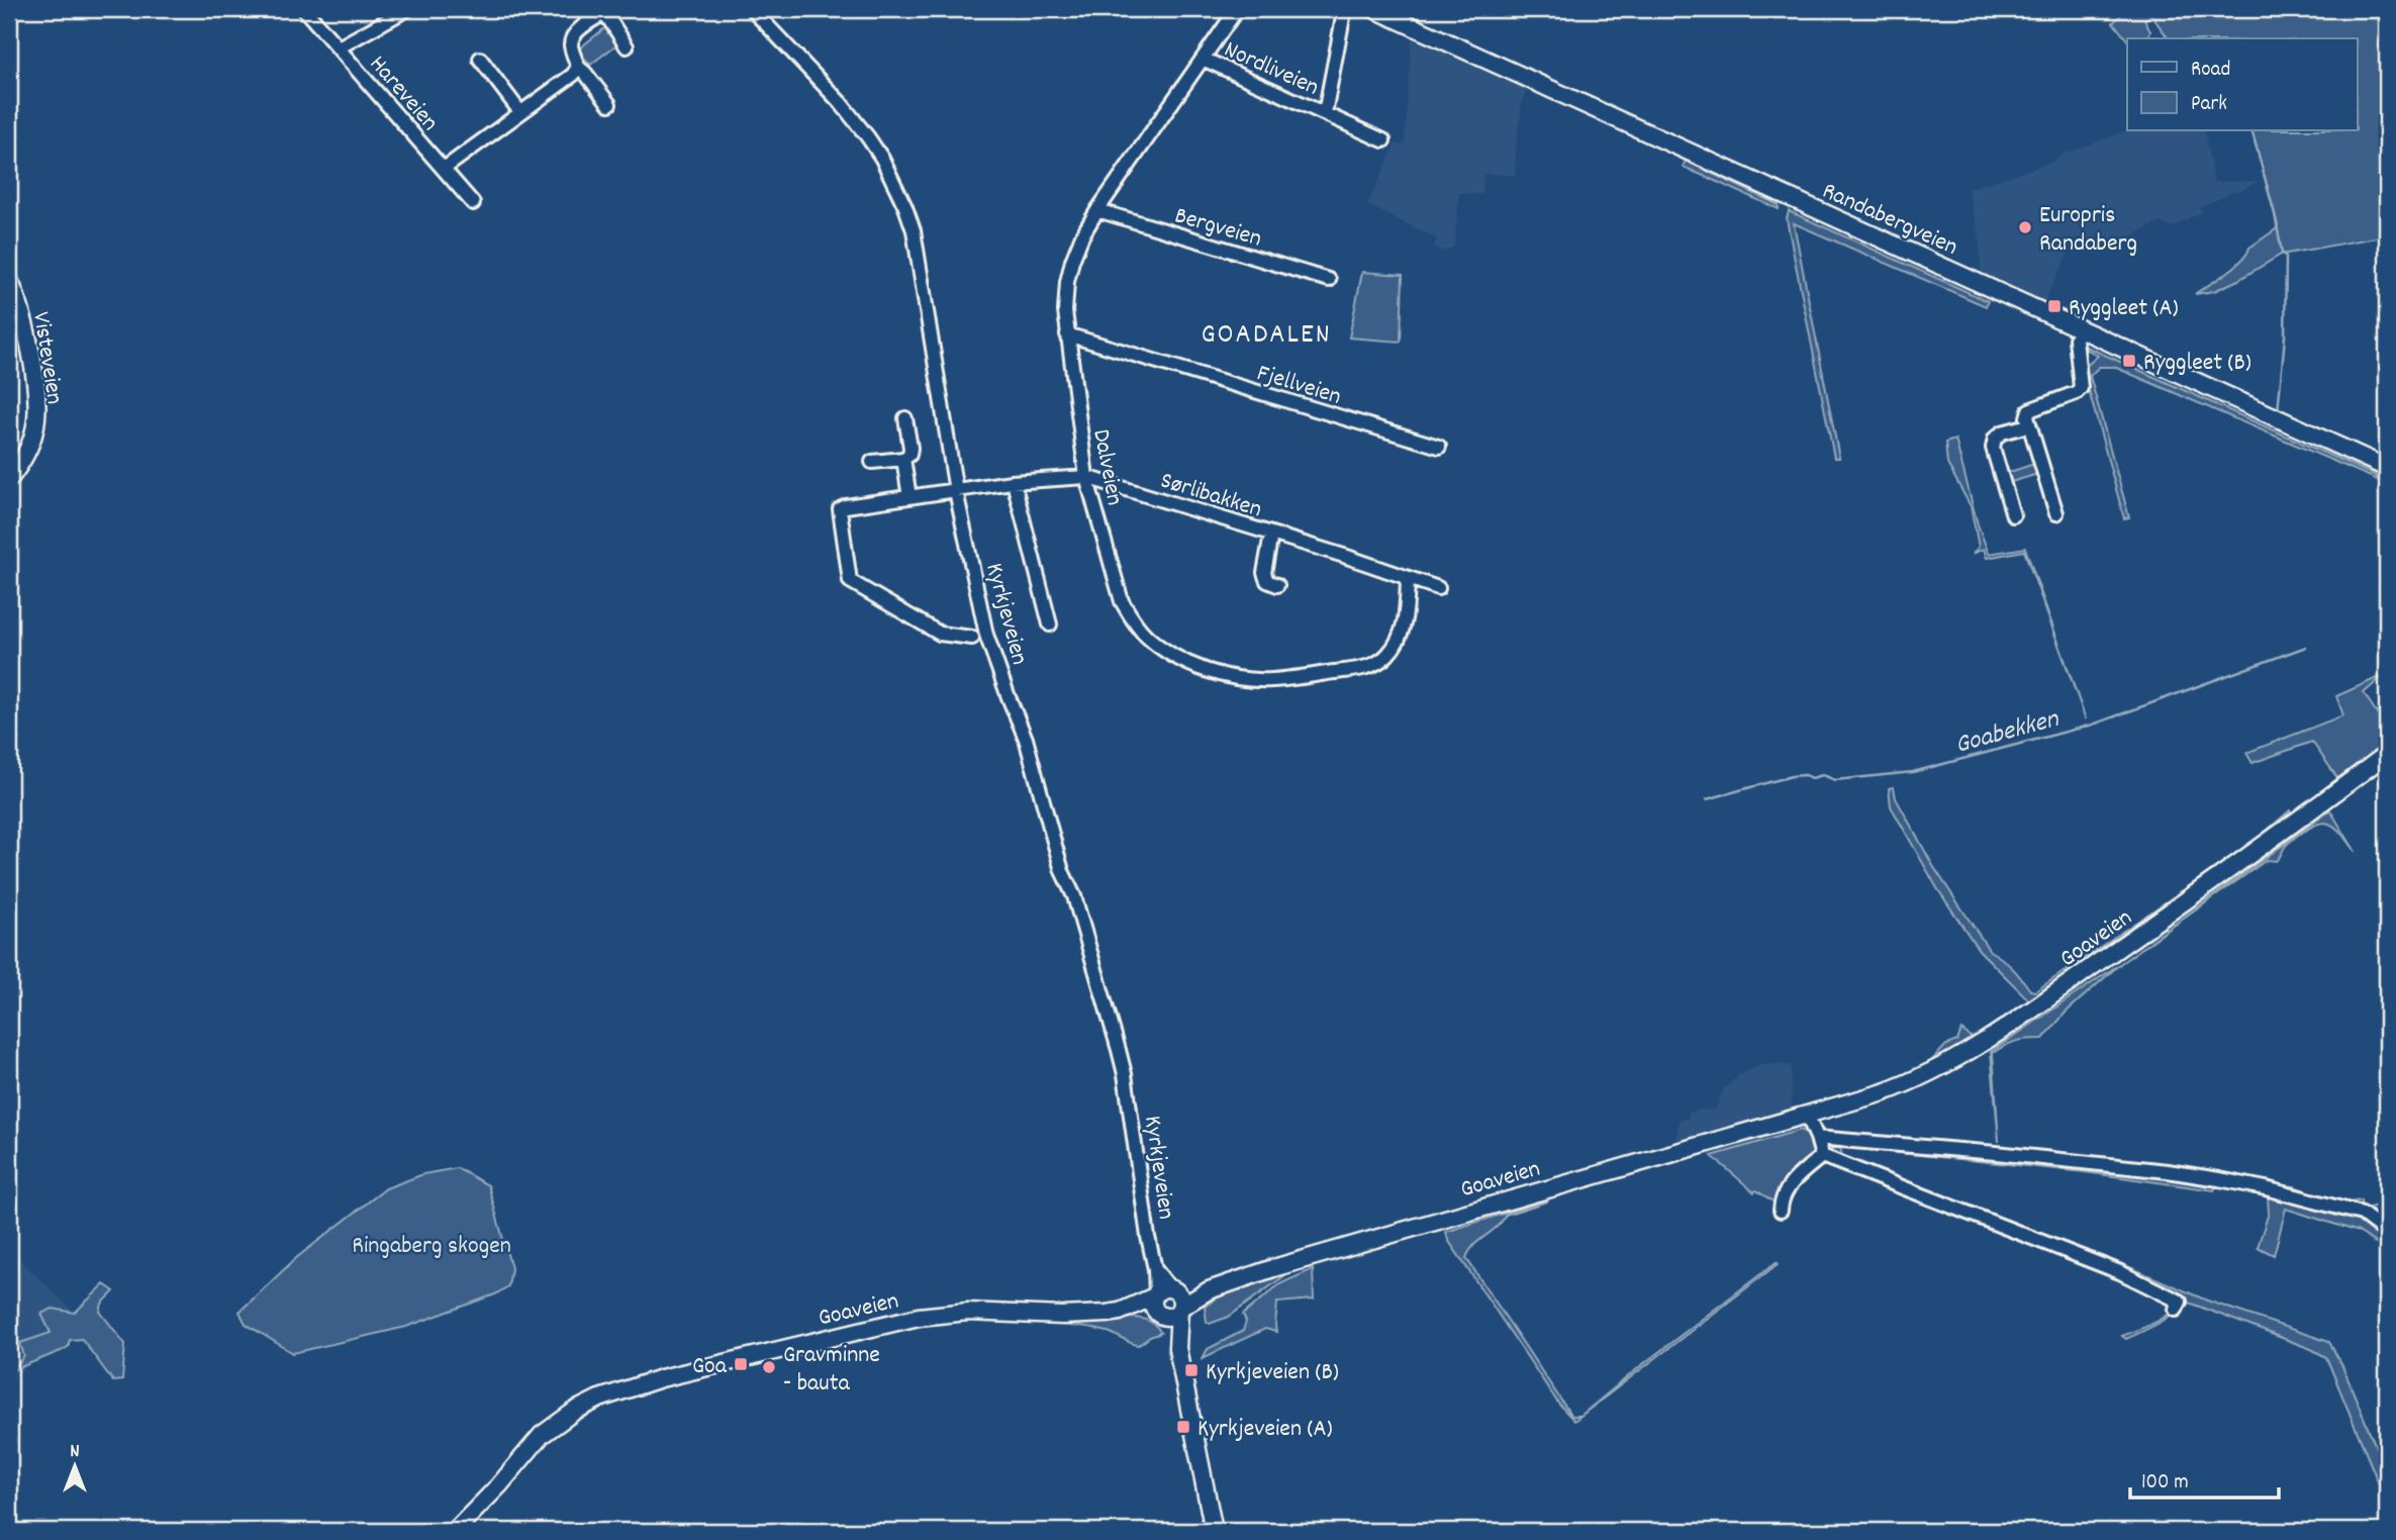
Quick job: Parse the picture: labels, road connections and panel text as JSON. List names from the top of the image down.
{
  "streets": {
    "main road": ["Randabergveien", "Visteveien", "Goaveien"],
    "street": [
      "Nordliveien",
      "Hareveien",
      "Bergveien",
      "Fjellveien",
      "Dalveien",
      "Sørlibakken",
      "Kyrkjeveien"
    ]
  },
  "crossings": [
    ["Nordliveien", "Dalveien"],
    ["Bergveien", "Dalveien"],
    ["Fjellveien", "Dalveien"],
    ["Dalveien", "Sørlibakken"],
    ["Sørlibakken", "Kyrkjeveien"],
    ["Kyrkjeveien", "Goaveien"]
  ],
  "districts": ["GOADALEN"],
  "water": ["Goabekken"],
  "parks": ["Ringaberg skogen"],
  "places": {
    "other": ["Europris Randaberg", "Gravminne - bauta"],
    "transit": [
      "Ryggleet (A)",
      "Ryggleet (B)",
      "Goa",
      "Kyrkjeveien (B)",
      "Kyrkjeveien (A)"
    ]
  },
  "legend": ["Road", "Park"],
  "scale_bar": "100 m",
  "north": "top"
}
